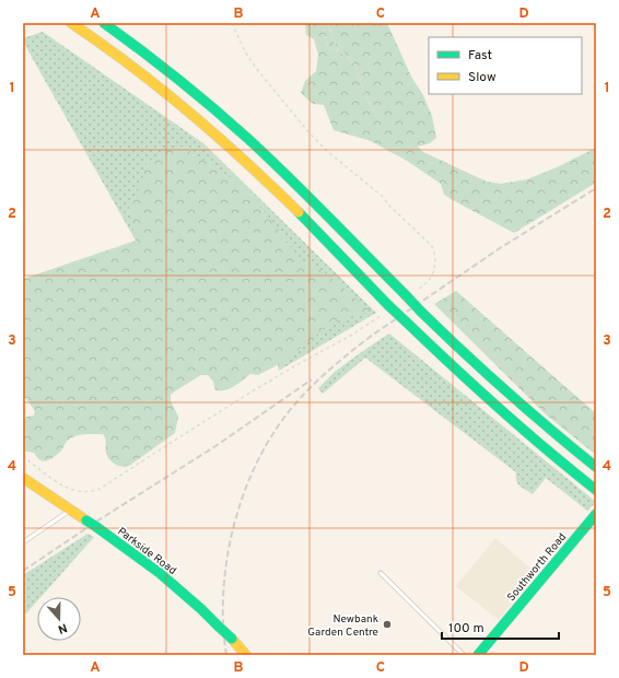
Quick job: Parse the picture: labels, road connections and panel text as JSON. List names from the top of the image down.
{
  "streets": {
    "main road": ["Parkside Road", "Southworth Road"]
  },
  "places": ["Newbank Garden Centre"],
  "legend": ["Fast", "Slow"],
  "scale_bar": "100 m",
  "north": "bottom",
  "grid": {
    "columns": [
      "A",
      "B",
      "C",
      "D"
    ],
    "rows": [
      "1",
      "2",
      "3",
      "4",
      "5"
    ]
  }
}
